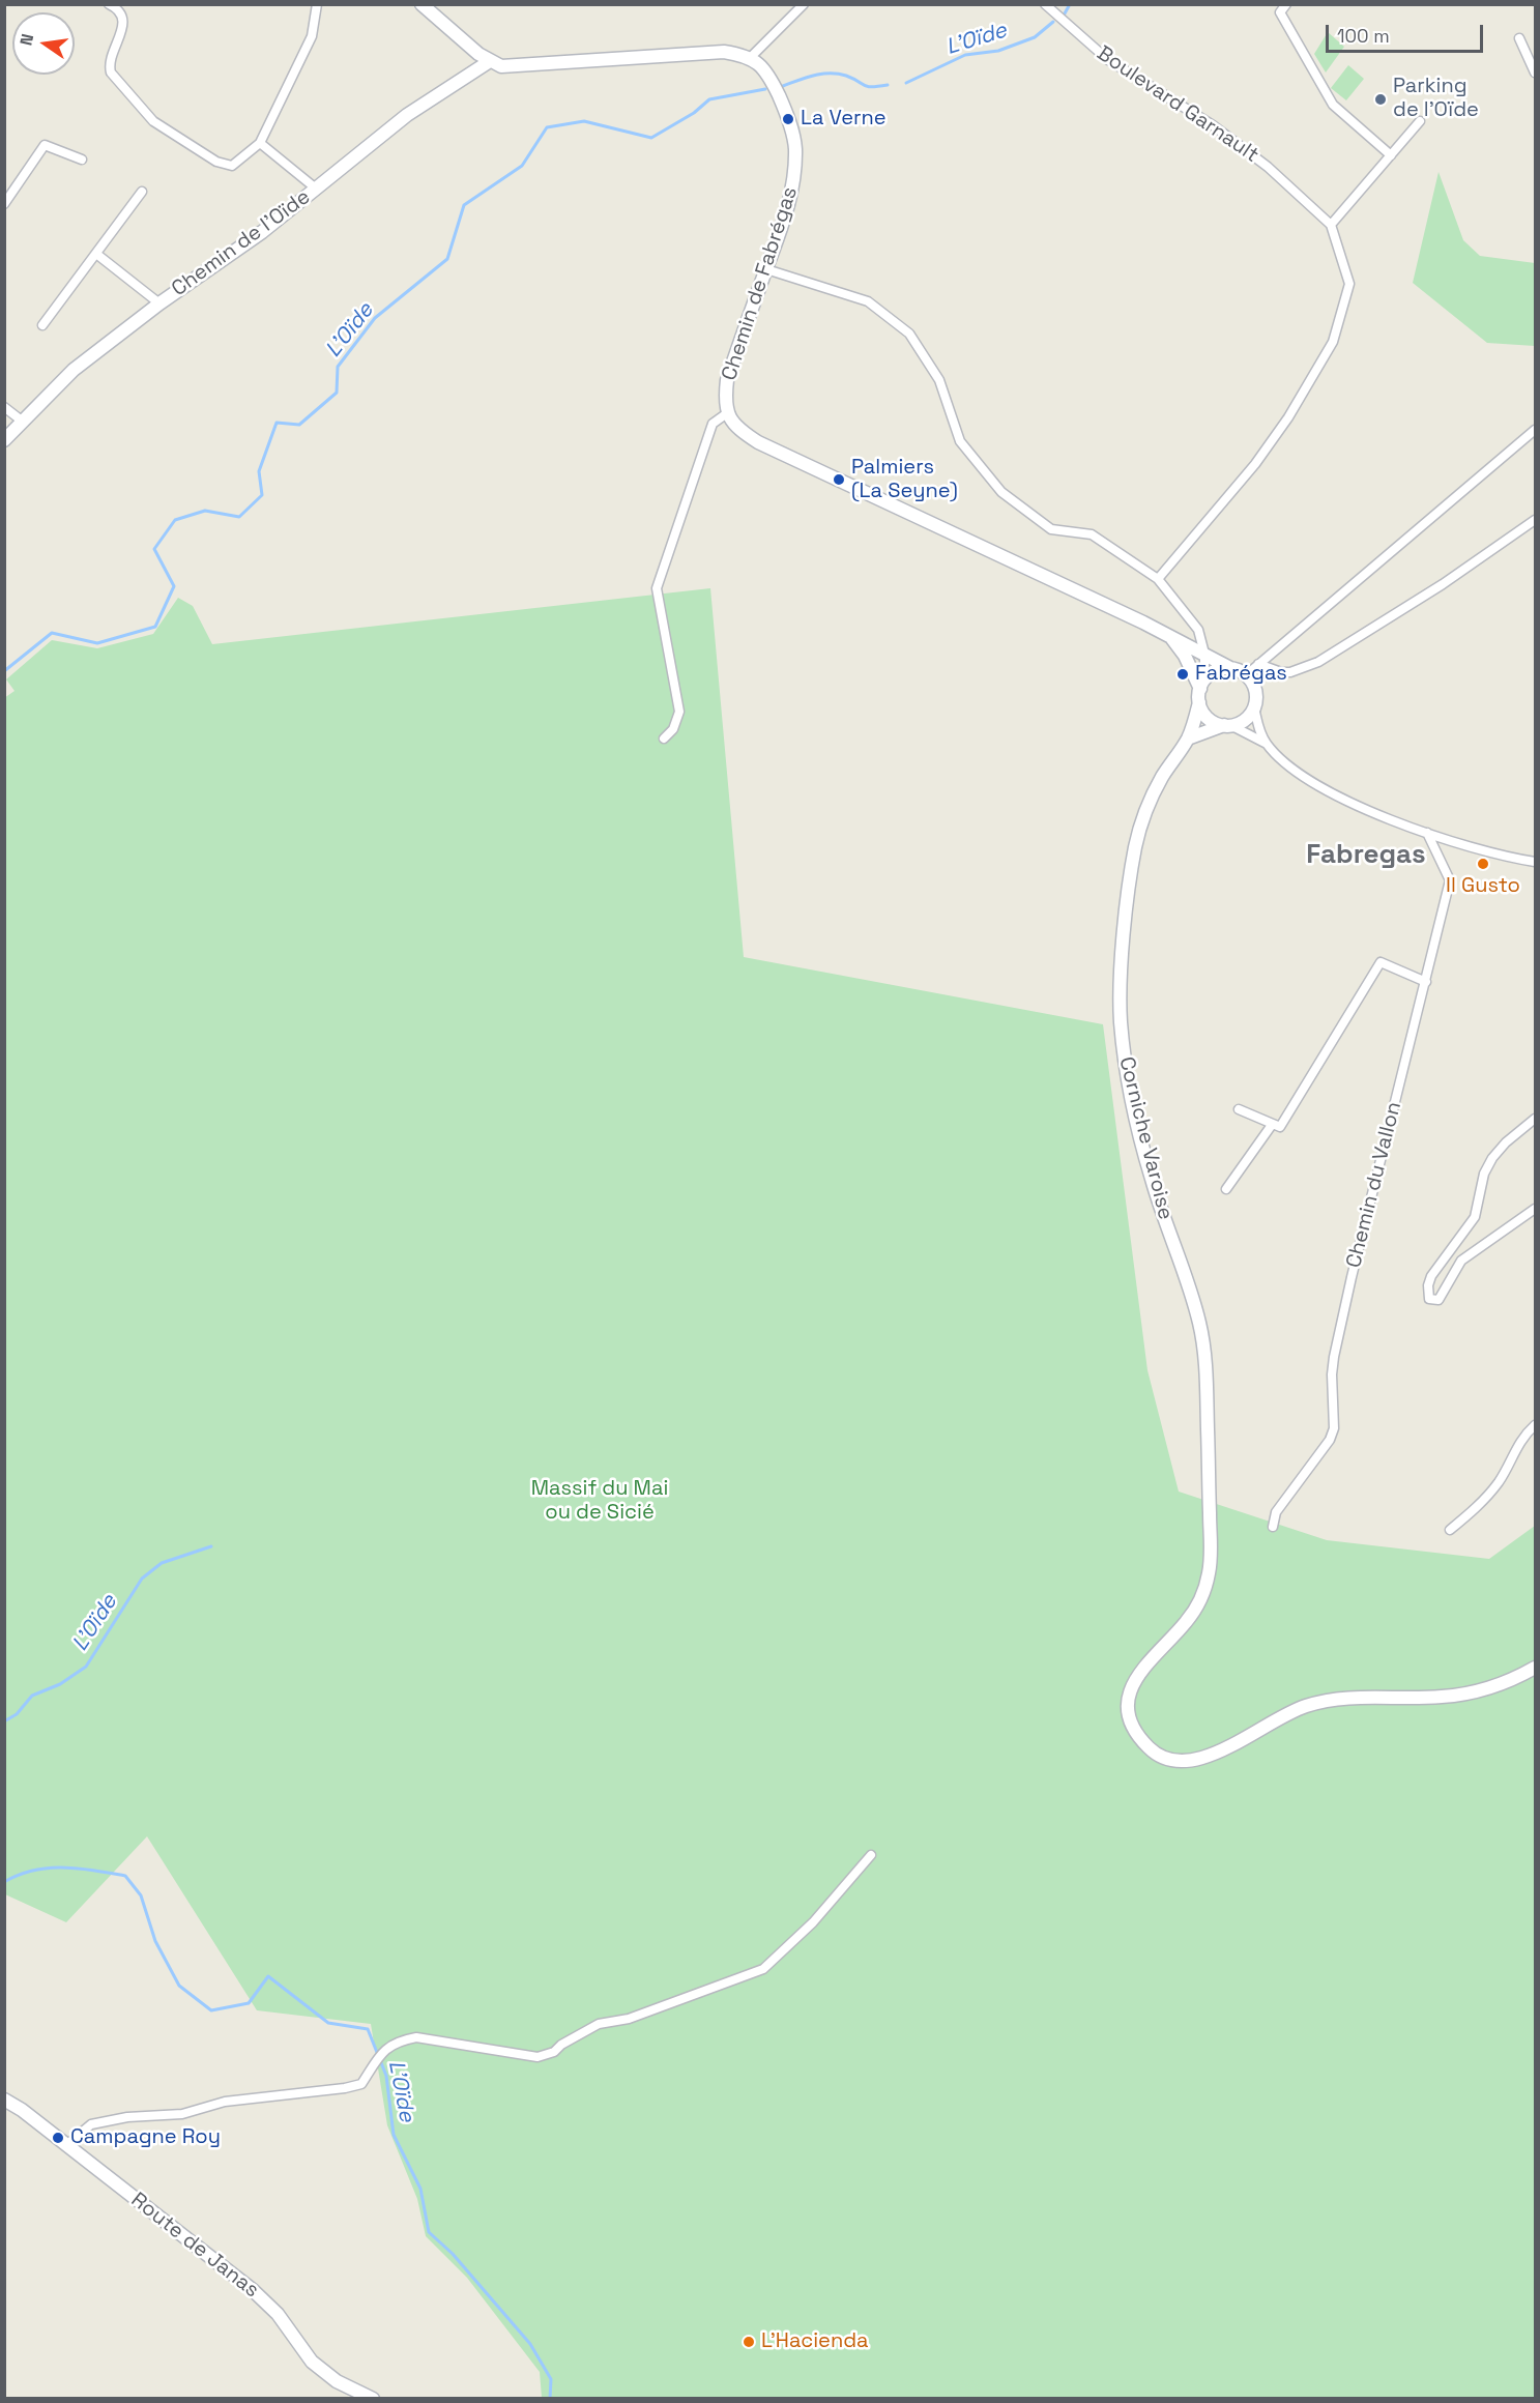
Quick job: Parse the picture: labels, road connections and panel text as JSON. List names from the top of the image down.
{
  "streets": {
    "street": [
      "Boulevard Garnault",
      "Chemin de l'Oïde",
      "Chemin de Fabrégas",
      "Corniche Varoise",
      "Chemin du Vallon",
      "Route de Janas"
    ]
  },
  "districts": ["Fabregas"],
  "water": ["L'Oïde"],
  "parks": ["Massif du Mai ou de Sicié"],
  "places": [
    "Parking de l'Oïde",
    "La Verne",
    "Palmiers (La Seyne)",
    "Fabrégas",
    "Il Gusto",
    "Campagne Roy",
    "L'Hacienda"
  ],
  "scale_bar": "100 m",
  "north": "left"
}
